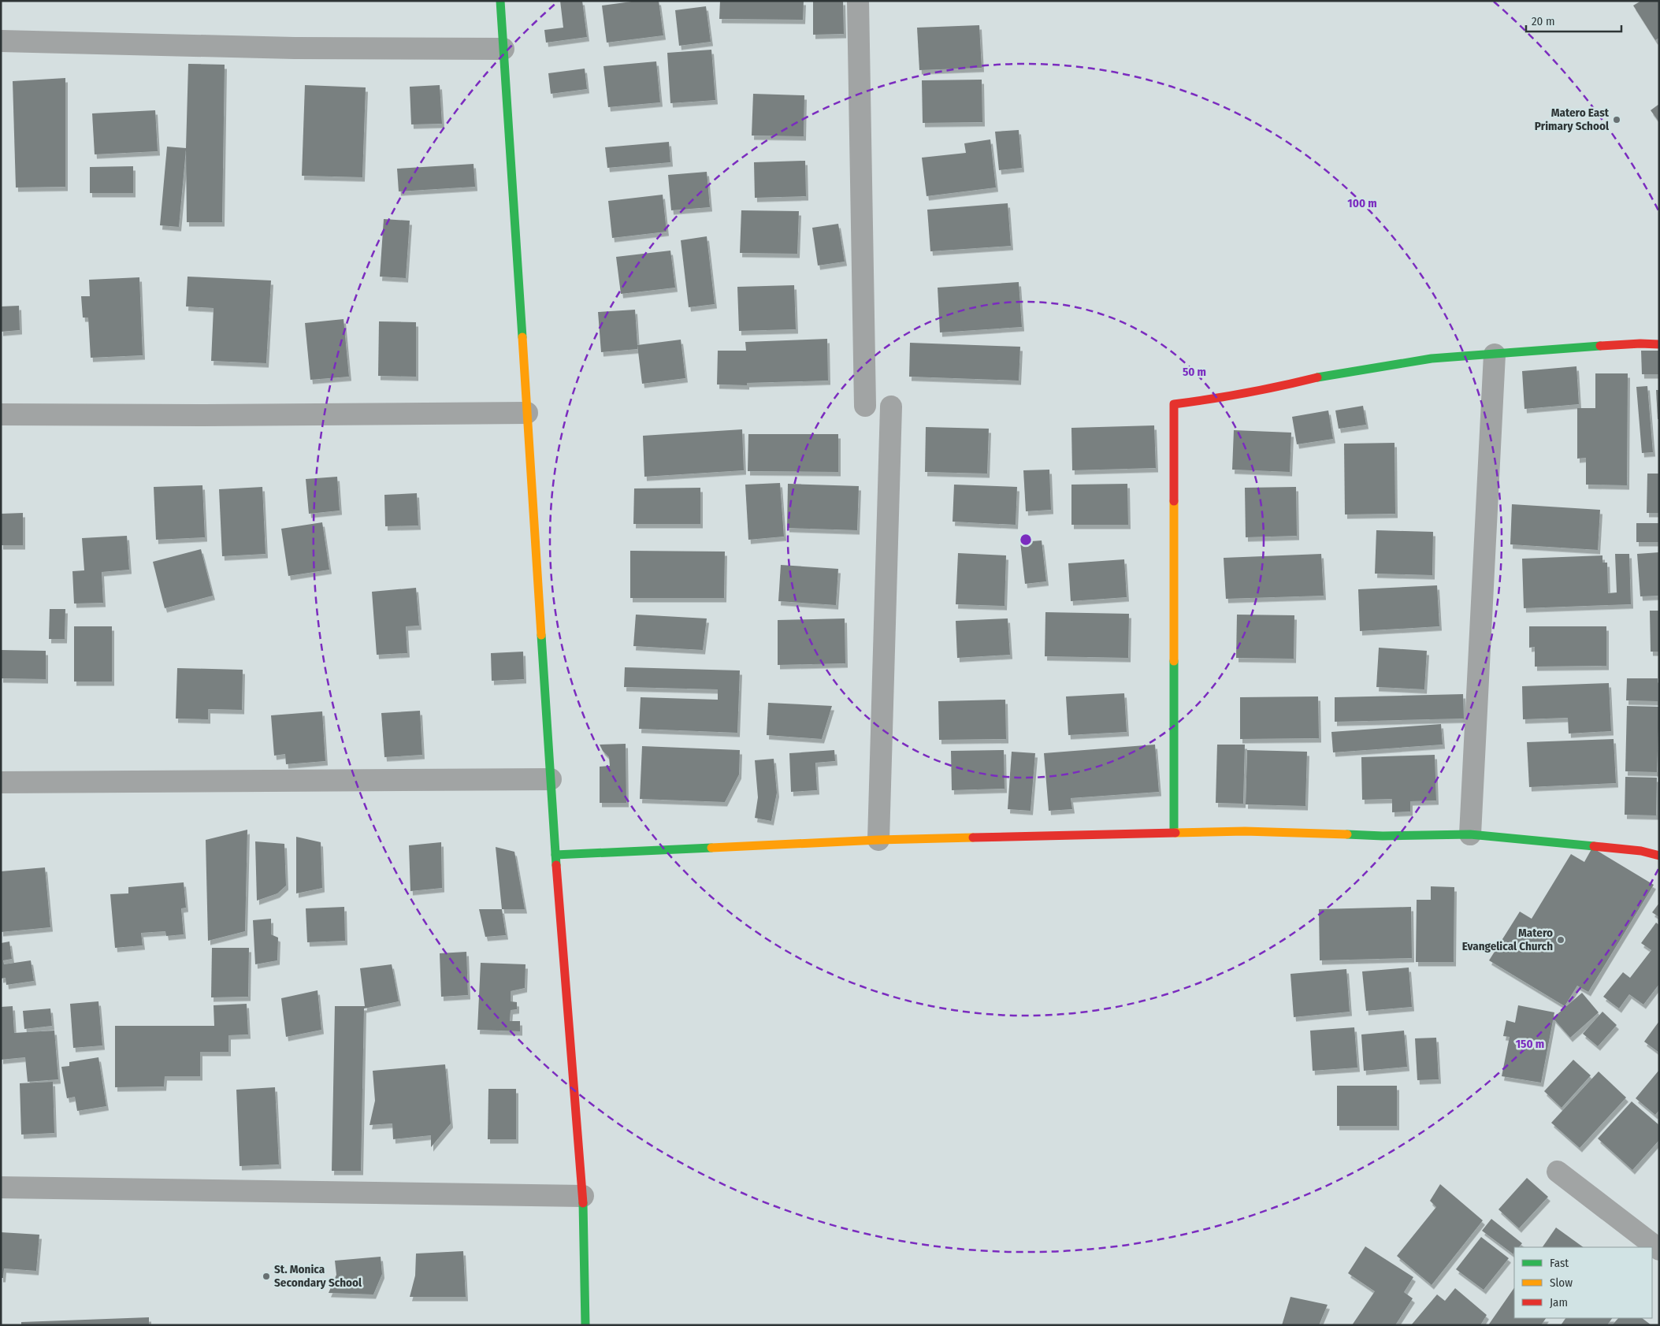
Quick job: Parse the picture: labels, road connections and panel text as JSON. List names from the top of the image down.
{
  "places": ["Matero East Primary School", "Matero Evangelical Church", "St. Monica Secondary School"],
  "legend": ["Fast", "Slow", "Jam"],
  "scale_bar": "20 m",
  "rings": ["100 m", "50 m", "150 m"]
}
